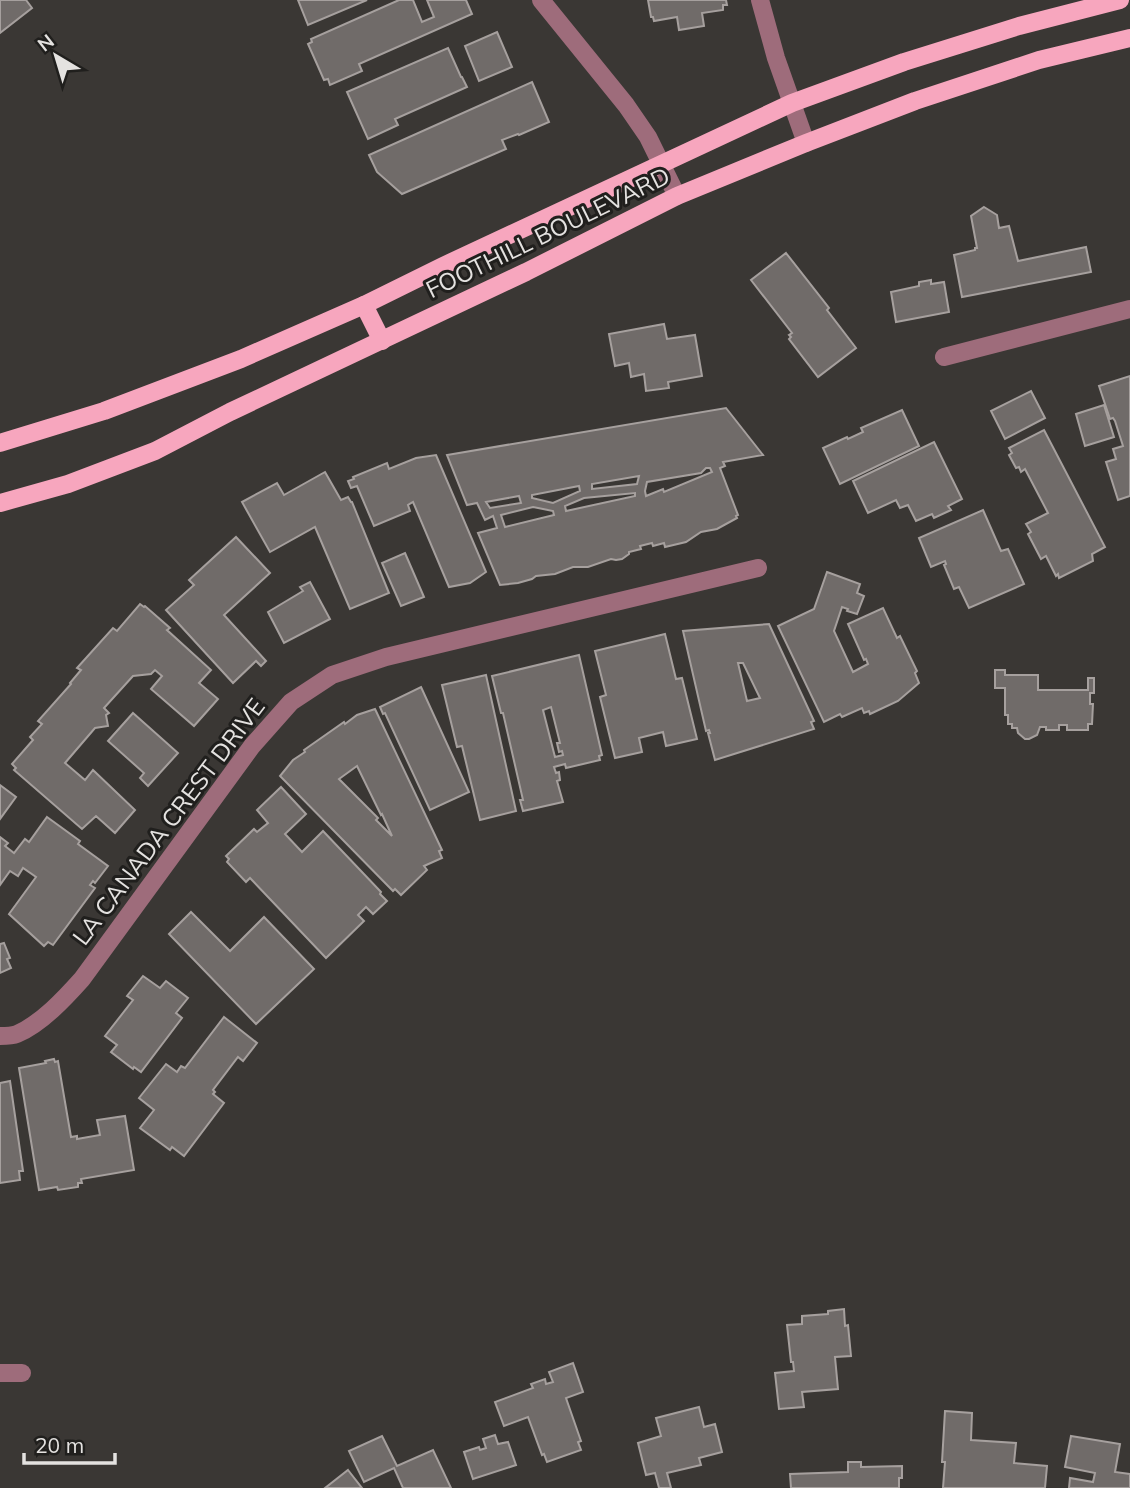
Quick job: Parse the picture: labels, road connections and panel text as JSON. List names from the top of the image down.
{
  "streets": {
    "main road": ["FOOTHILL BOULEVARD"],
    "street": ["LA CANADA CREST DRIVE"]
  },
  "scale_bar": "20 m",
  "north": "top left"
}
